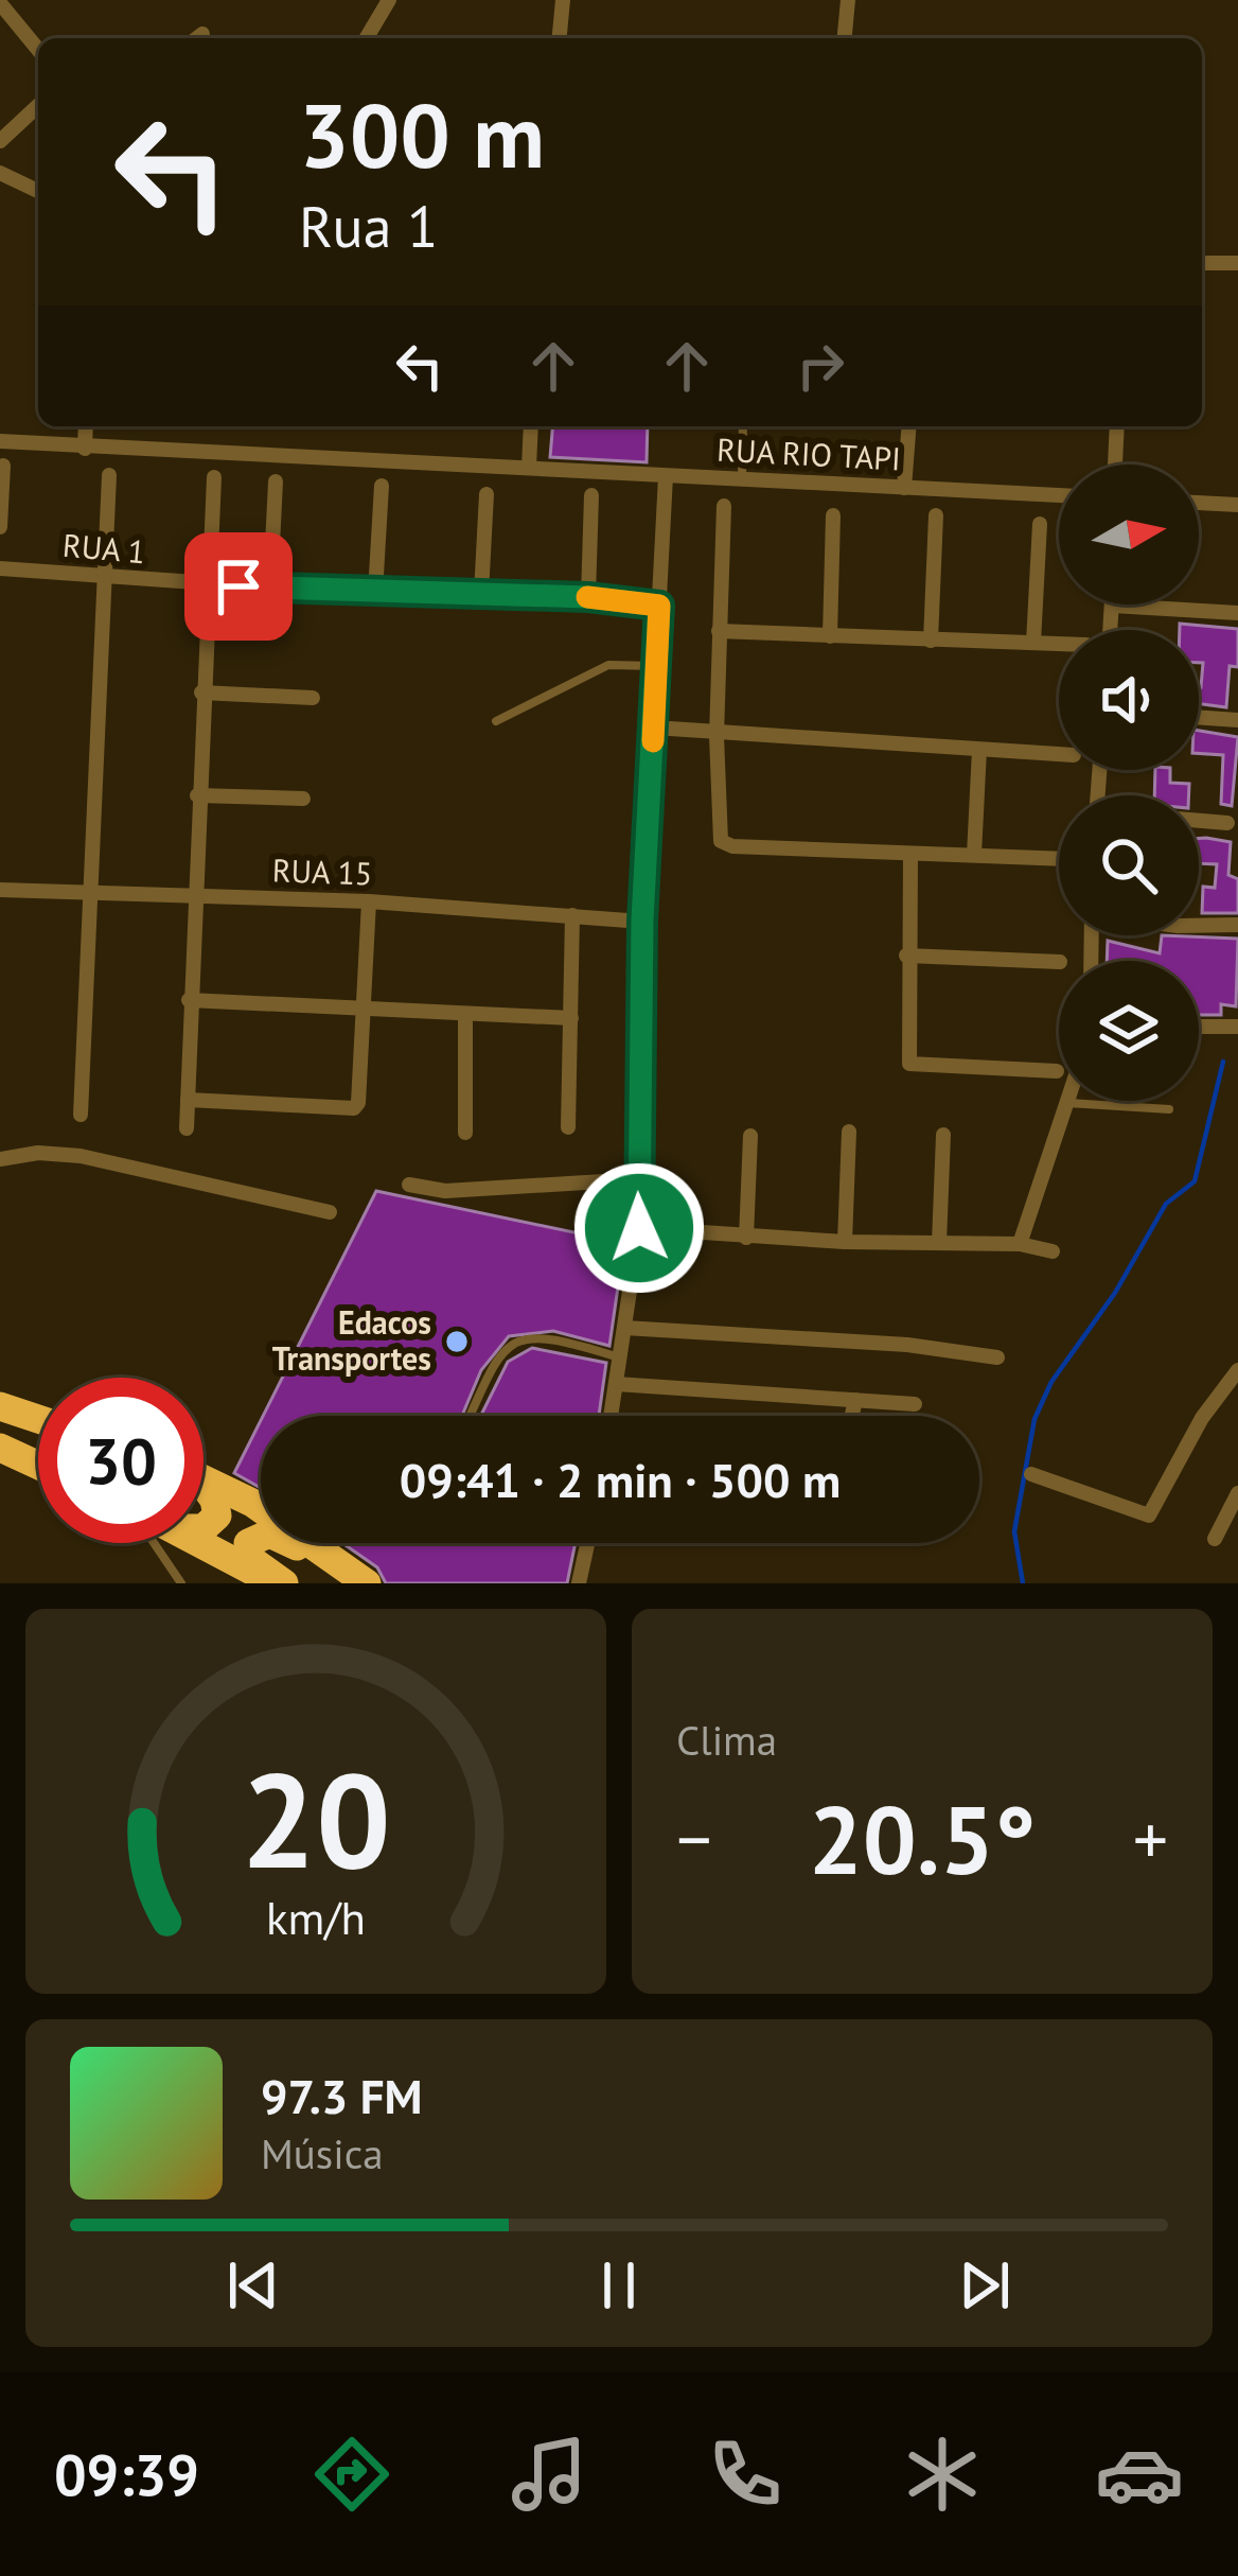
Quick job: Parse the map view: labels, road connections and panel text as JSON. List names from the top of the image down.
{
  "streets": {
    "street": ["RUA RIO TAPI", "RUA 1", "RUA 15"]
  },
  "places": ["Edacos Transportes"],
  "north": "right",
  "page": {
    "turn": ["300 m", "Rua 1"],
    "limit": "30",
    "trip": "09:41 · 2 min · 500 m",
    "tile": "Clima",
    "heat": ["−", "20.5°", "+"],
    "song": ["97.3 FM", "Música"],
    "tabs": "09:39",
    "gauge": ["20", "km/h"]
  }
}
